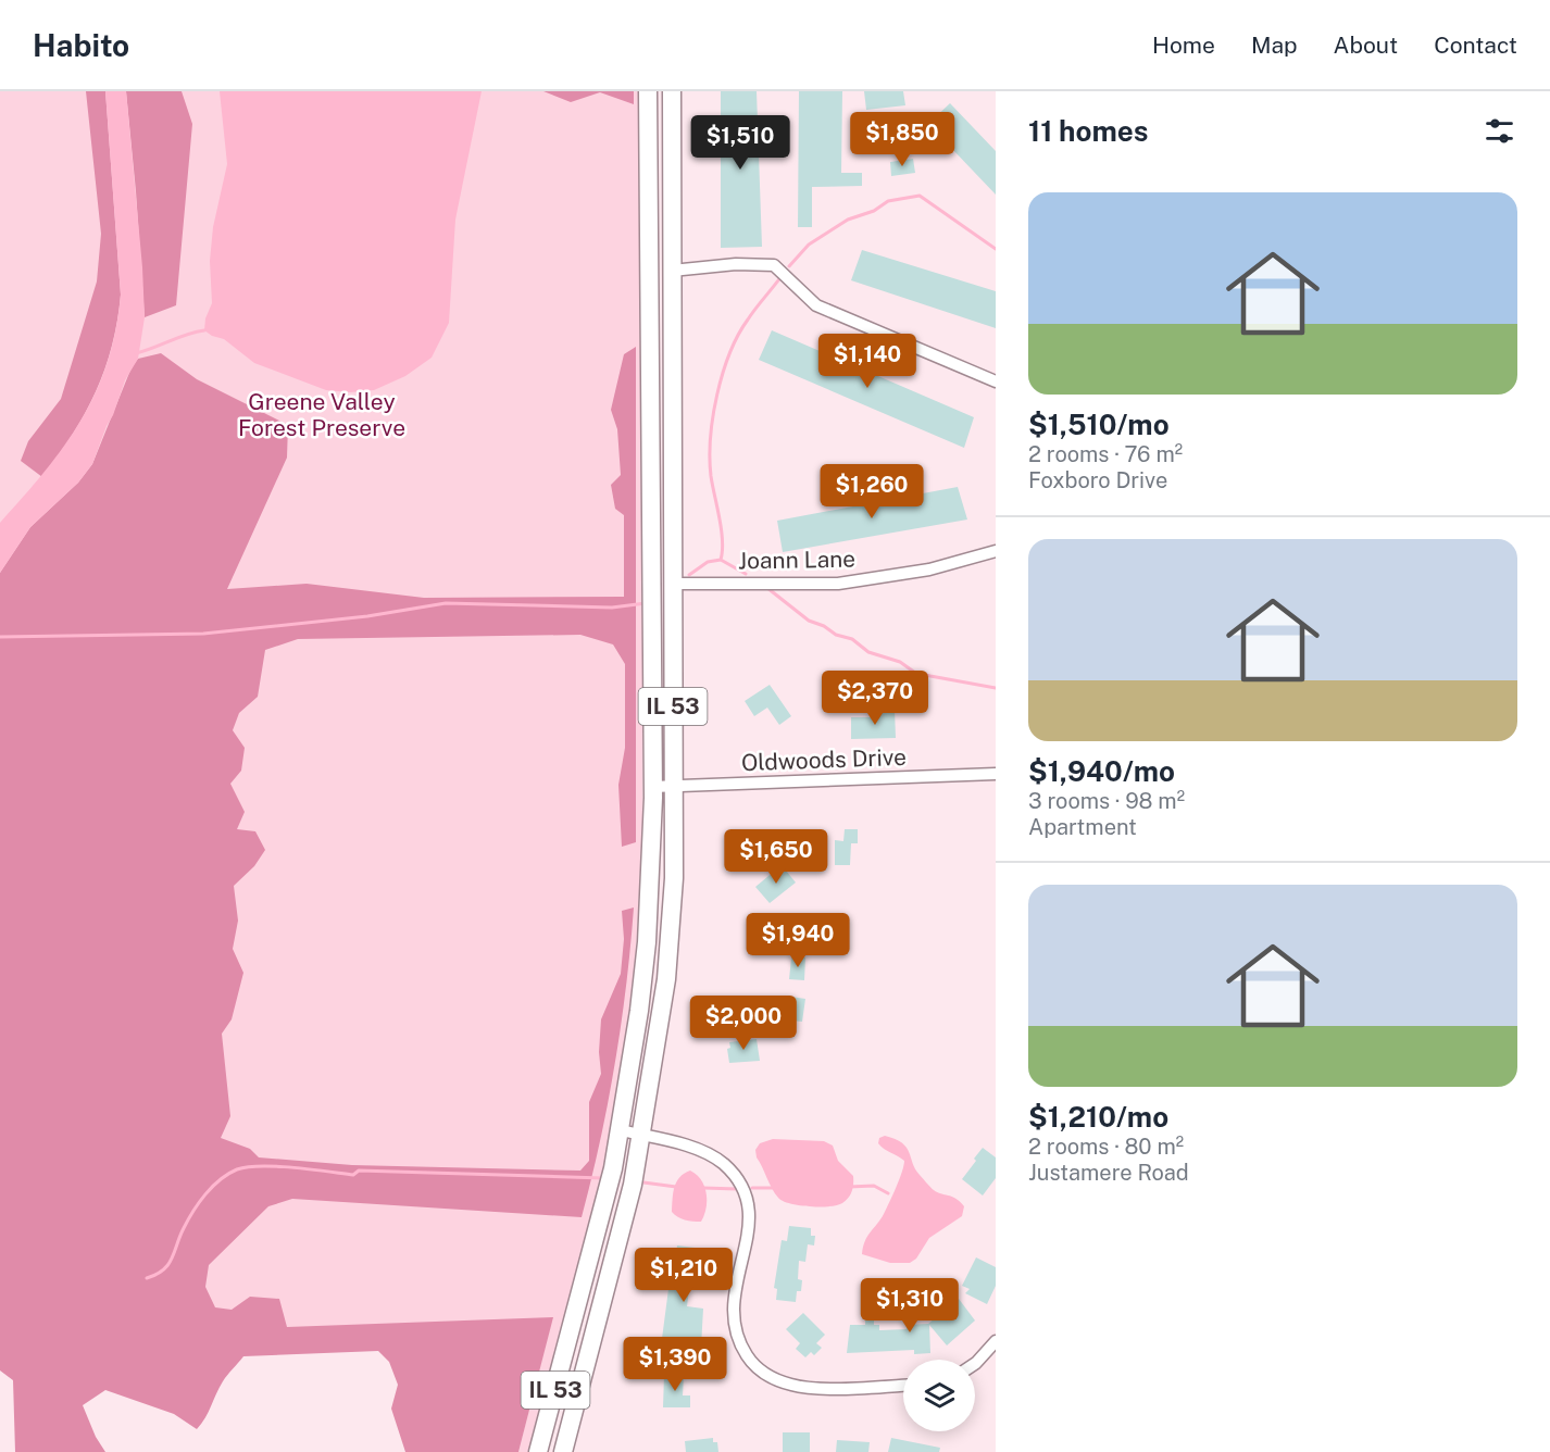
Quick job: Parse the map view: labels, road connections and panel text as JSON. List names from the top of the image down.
{
  "streets": {
    "main road": ["IL 53"],
    "street": ["Joann Lane", "Oldwoods Drive"]
  },
  "crossings": [
    ["Joann Lane", "IL 53"],
    ["IL 53", "Oldwoods Drive"]
  ],
  "parks": ["Greene Valley Forest Preserve"],
  "page": {
    "header": "Habito",
    "nav": [
      "Home",
      "Map",
      "About",
      "Contact"
    ],
    "heading": "11 homes",
    "price": [
      "$1,850",
      "$1,510",
      "$1,140",
      "$1,260",
      "$2,370",
      "$1,650",
      "$1,940",
      "$2,000",
      "$1,210",
      "$1,310",
      "$1,390"
    ],
    "list": [
      {
        "name": "$1,510/mo",
        "note": "2 rooms · 76 m² · Foxboro Drive"
      },
      {
        "name": "$1,940/mo",
        "note": "3 rooms · 98 m² · Apartment"
      },
      {
        "name": "$1,210/mo",
        "note": "2 rooms · 80 m² · Justamere Road"
      }
    ]
  }
}
